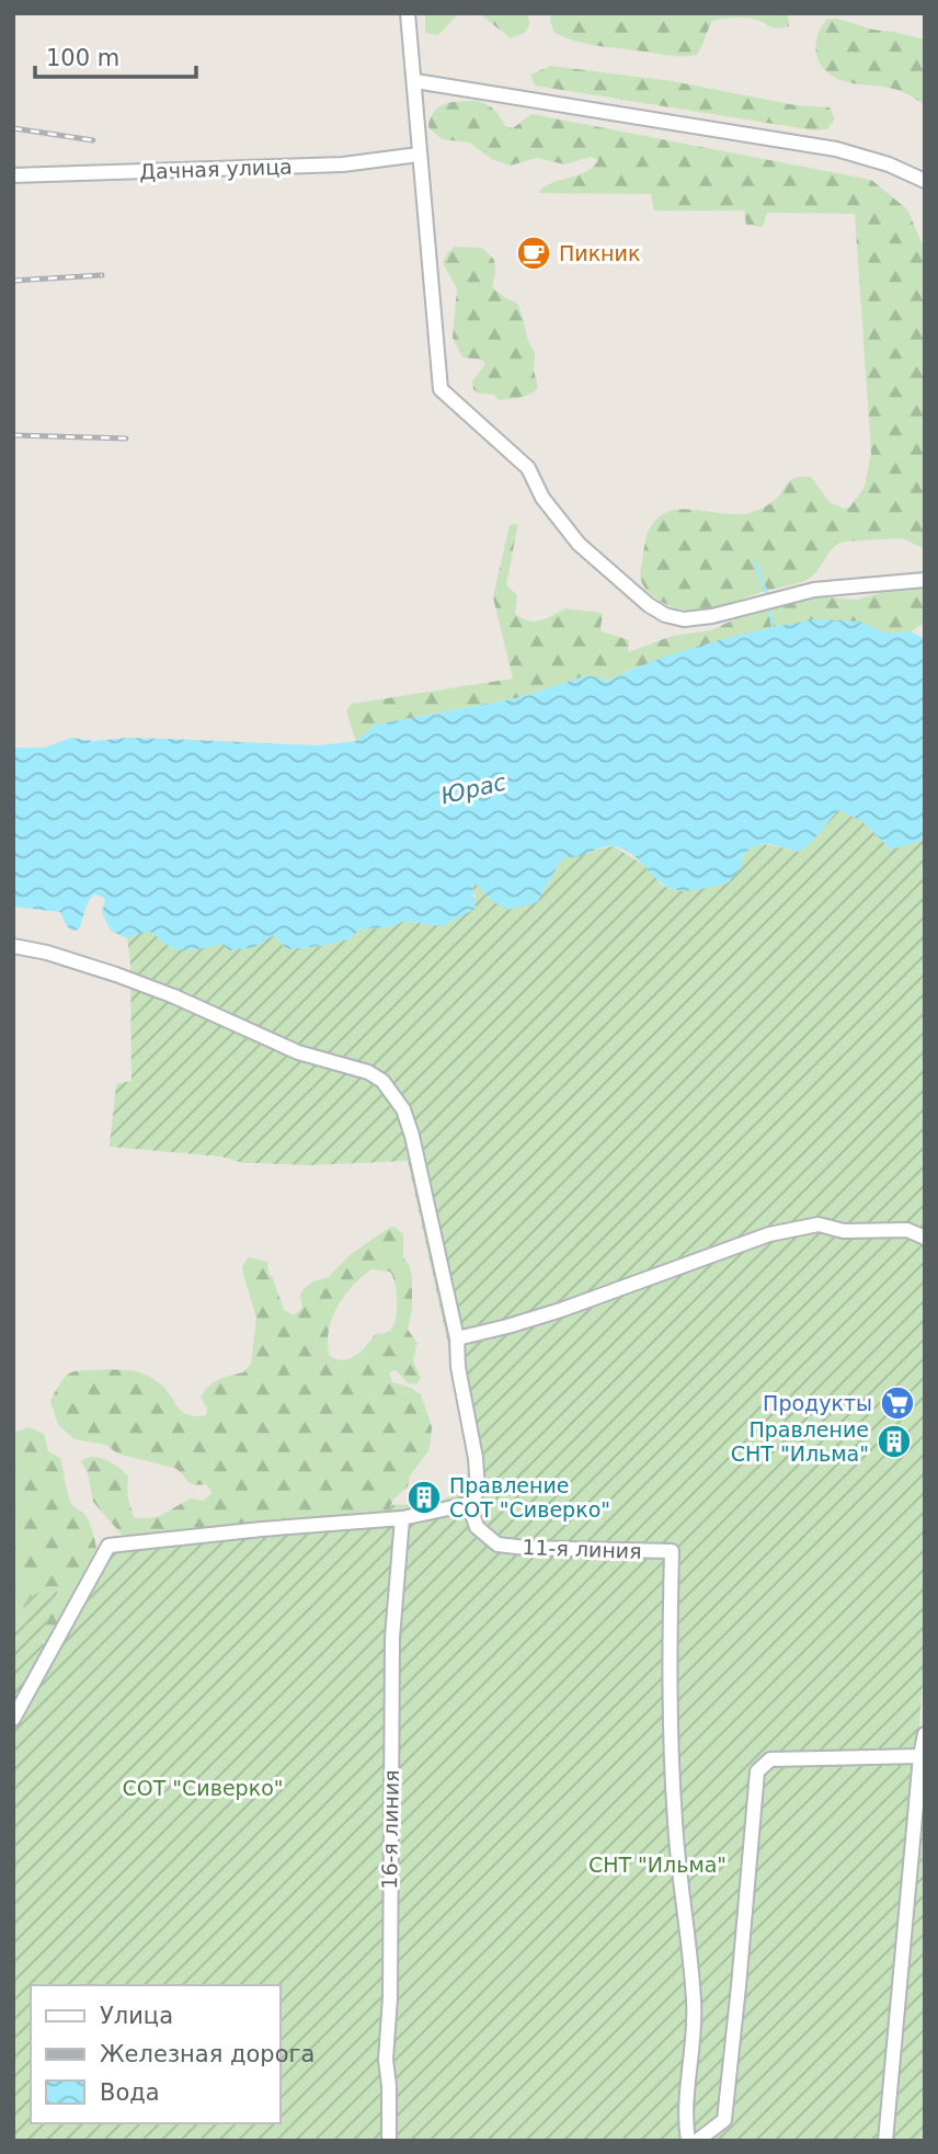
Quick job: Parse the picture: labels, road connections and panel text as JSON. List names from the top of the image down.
{
  "streets": {
    "street": ["Дачная улица", "11-я линия", "16-я линия"]
  },
  "water": ["Юрас"],
  "parks": ["СОТ \"Сиверко\"", "СНТ \"Ильма\""],
  "places": {
    "cafe": ["Пикник"],
    "supermarket": ["Продукты"],
    "building": ["Правление СНТ \"Ильма\"", "Правление СОТ \"Сиверко\""]
  },
  "legend": ["Улица", "Железная дорога", "Вода"],
  "scale_bar": "100 m"
}
